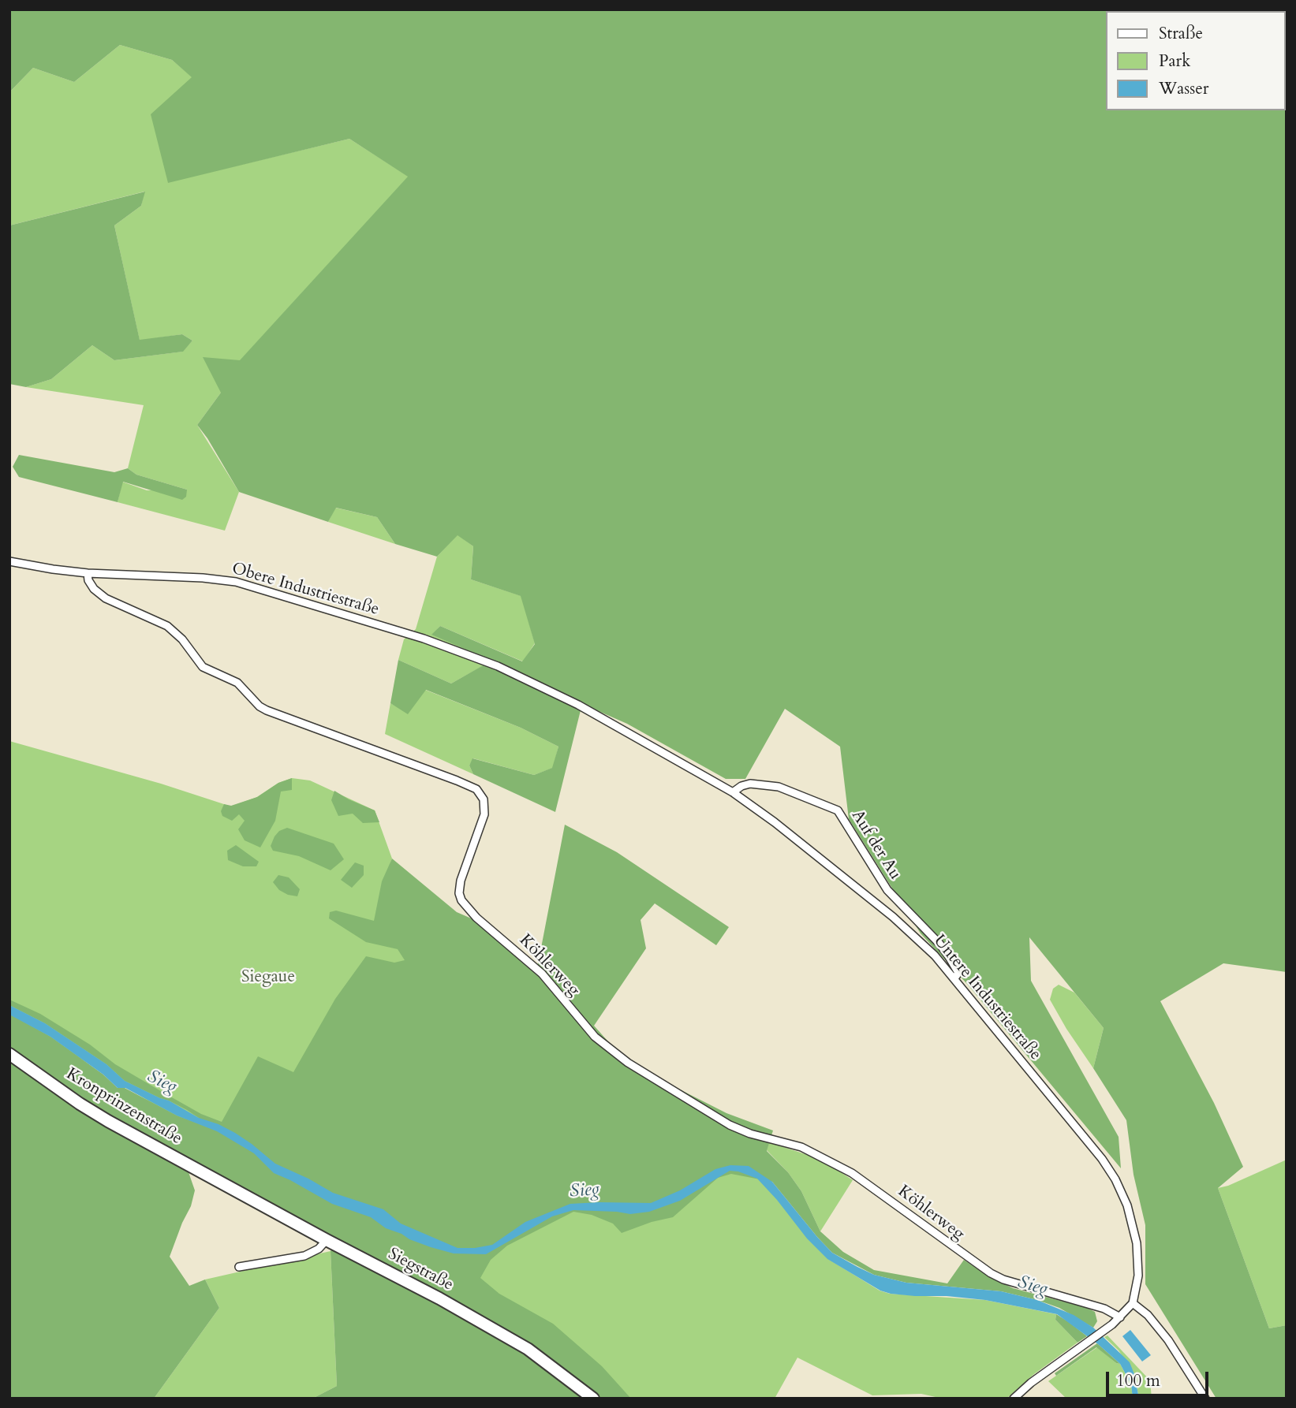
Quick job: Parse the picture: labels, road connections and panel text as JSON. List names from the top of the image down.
{
  "streets": {
    "main road": ["Kronprinzenstraße", "Siegstraße"],
    "street": [
      "Obere Industriestraße",
      "Auf der Au",
      "Köhlerweg",
      "Untere Industriestraße"
    ]
  },
  "crossings": [
    ["Obere Industriestraße", "Köhlerweg"],
    ["Obere Industriestraße", "Untere Industriestraße"],
    ["Auf der Au", "Untere Industriestraße"],
    ["Kronprinzenstraße", "Siegstraße"]
  ],
  "water": ["Sieg"],
  "parks": ["Siegaue"],
  "legend": ["Straße", "Park", "Wasser"],
  "scale_bar": "100 m"
}
